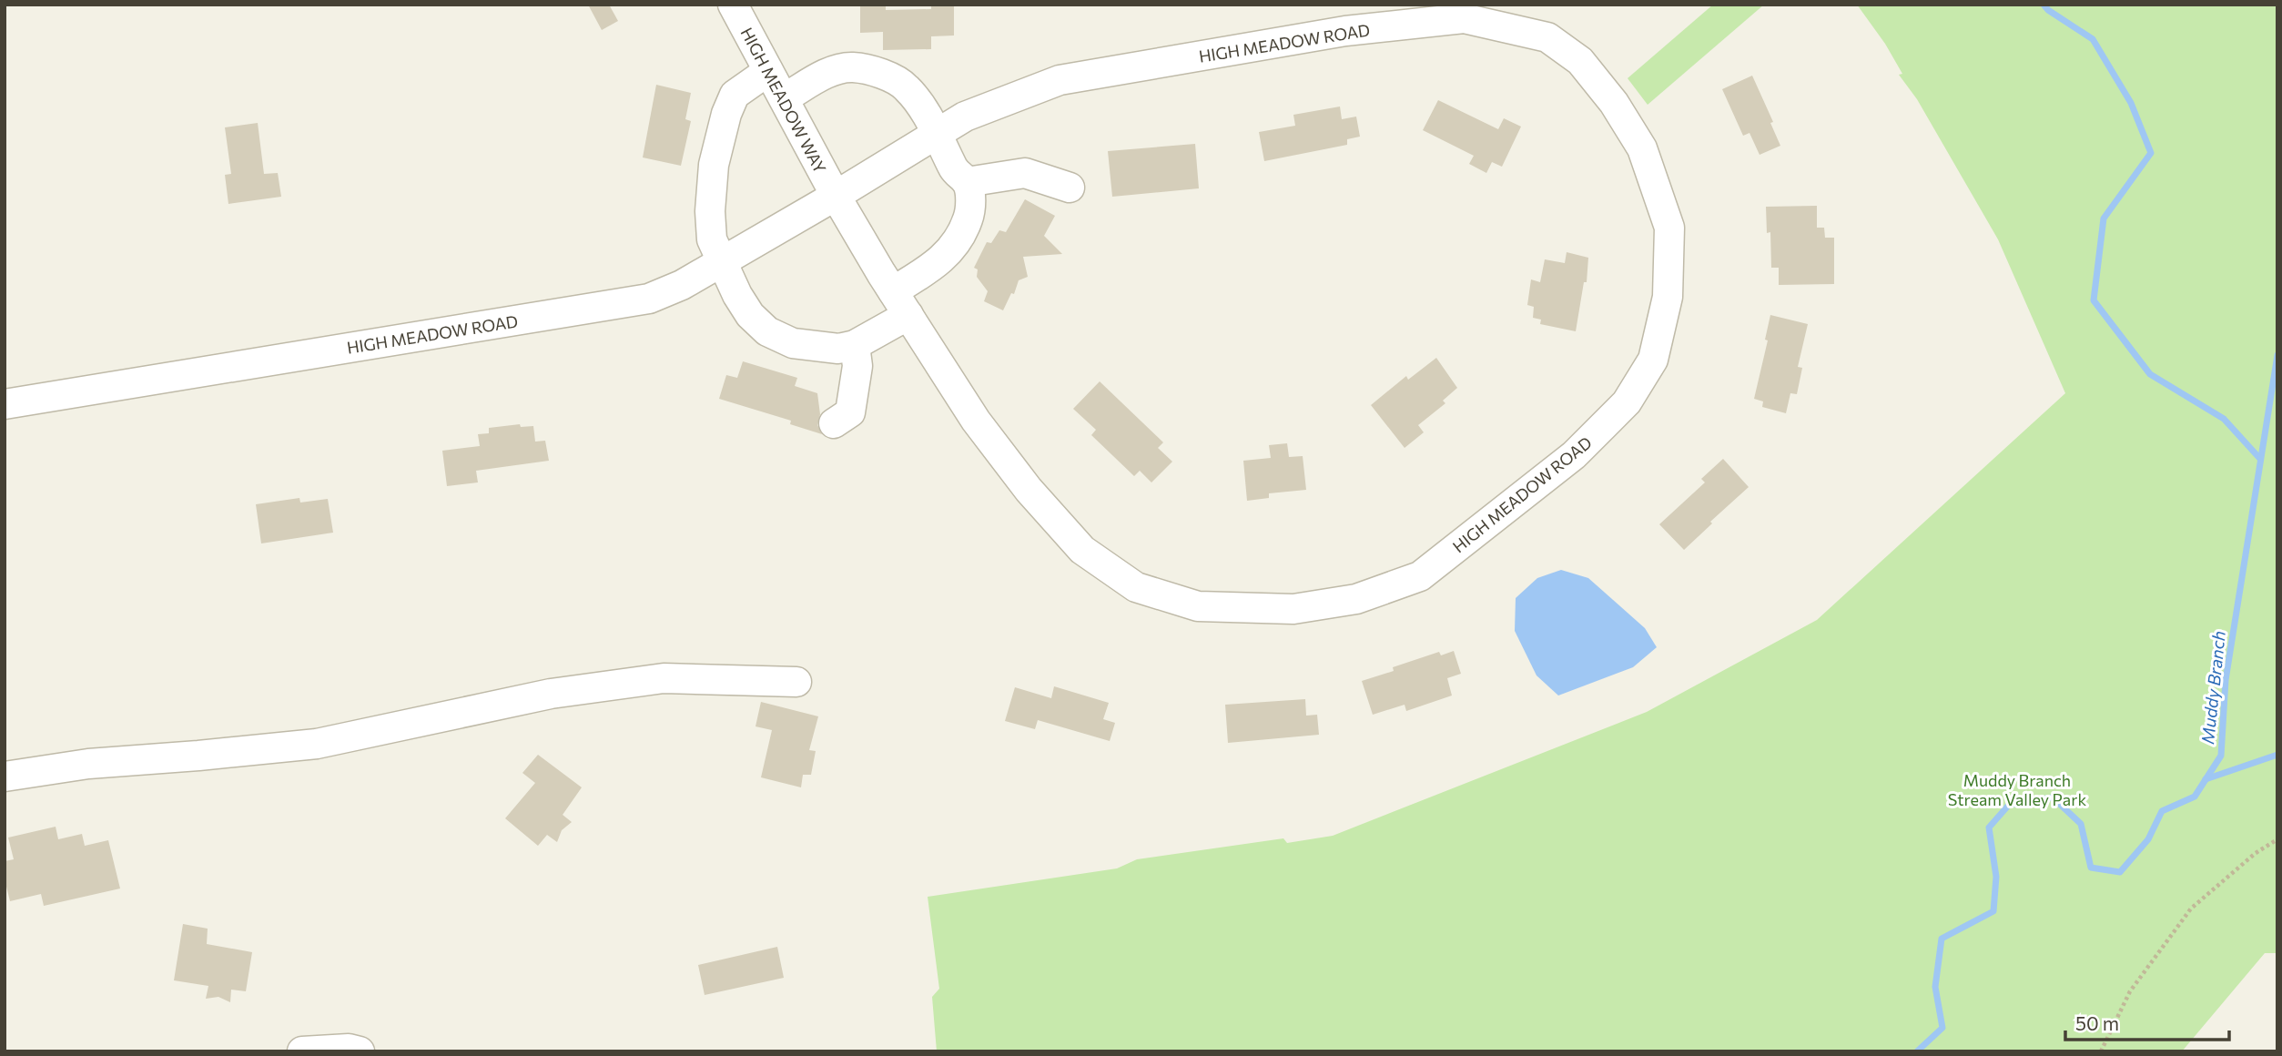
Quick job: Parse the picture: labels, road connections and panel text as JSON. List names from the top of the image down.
{
  "streets": {
    "street": ["HIGH MEADOW ROAD", "HIGH MEADOW WAY"]
  },
  "crossings": [
    ["HIGH MEADOW ROAD", "HIGH MEADOW WAY"]
  ],
  "water": ["Muddy Branch"],
  "parks": ["Muddy Branch Stream Valley Park"],
  "scale_bar": "50 m"
}
